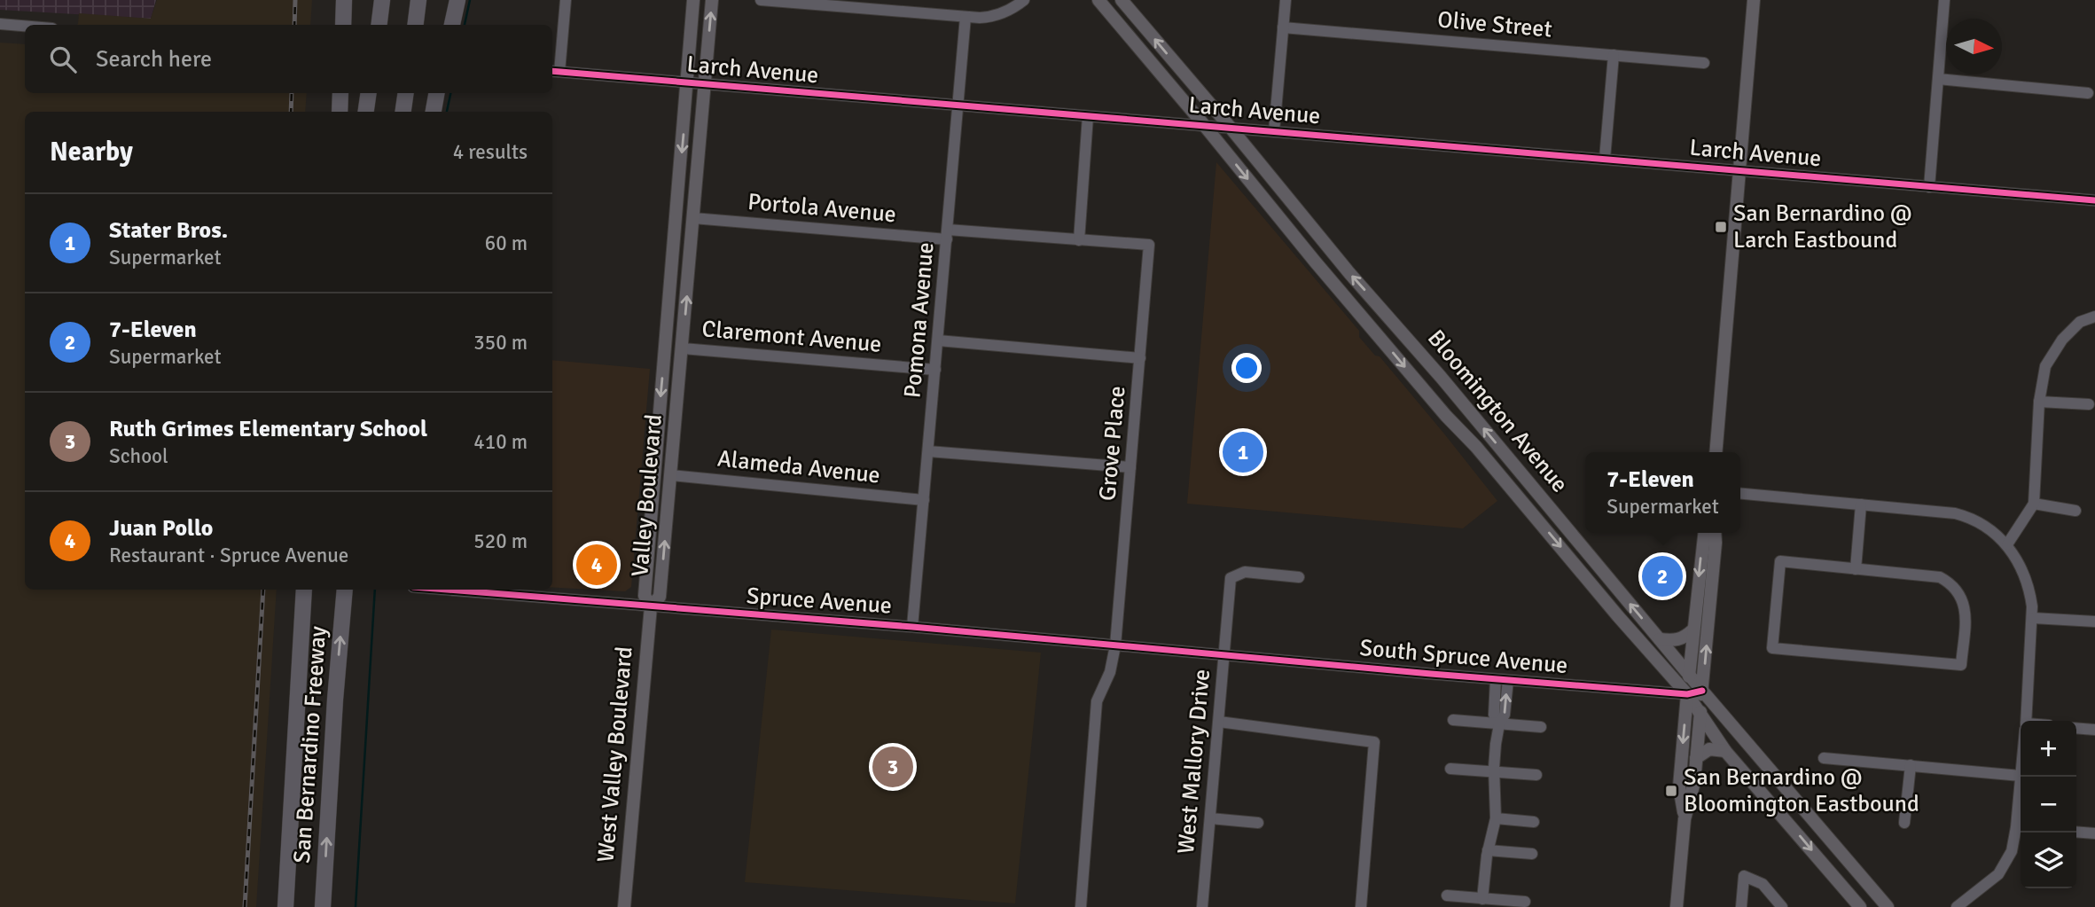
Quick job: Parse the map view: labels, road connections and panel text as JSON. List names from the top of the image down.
{
  "streets": {
    "highway": ["San Bernardino Freeway"],
    "main road": ["Bloomington Avenue", "Valley Boulevard", "West Valley Boulevard"],
    "street": [
      "Olive Street",
      "Larch Avenue",
      "Portola Avenue",
      "Pomona Avenue",
      "Claremont Avenue",
      "Grove Place",
      "Alameda Avenue",
      "Spruce Avenue",
      "South Spruce Avenue",
      "West Mallory Drive"
    ]
  },
  "crossings": [
    ["Larch Avenue", "Pomona Avenue"],
    ["Larch Avenue", "Bloomington Avenue"],
    ["Larch Avenue", "Valley Boulevard"],
    ["Portola Avenue", "Pomona Avenue"],
    ["Portola Avenue", "Grove Place"],
    ["Portola Avenue", "Valley Boulevard"],
    ["Pomona Avenue", "Claremont Avenue"],
    ["Pomona Avenue", "Alameda Avenue"],
    ["Pomona Avenue", "Spruce Avenue"],
    ["Claremont Avenue", "Valley Boulevard"],
    ["Bloomington Avenue", "South Spruce Avenue"],
    ["Grove Place", "Spruce Avenue"],
    ["Alameda Avenue", "Valley Boulevard"],
    ["Valley Boulevard", "Spruce Avenue"],
    ["Valley Boulevard", "West Valley Boulevard"],
    ["Spruce Avenue", "South Spruce Avenue"],
    ["Spruce Avenue", "West Valley Boulevard"],
    ["Spruce Avenue", "West Mallory Drive"],
    ["South Spruce Avenue", "West Mallory Drive"]
  ],
  "places": {
    "transit": ["San Bernardino @ Larch Eastbound", "San Bernardino @ Bloomington Eastbound"]
  },
  "north": "right",
  "page": {
    "search": "Search here",
    "heading": ["Nearby", "4 results"],
    "list": [
      {
        "mark": "1",
        "name": "Stater Bros.",
        "note": "Supermarket",
        "value": "60 m"
      },
      {
        "mark": "2",
        "name": "7-Eleven",
        "note": "Supermarket",
        "value": "350 m"
      },
      {
        "mark": "3",
        "name": "Ruth Grimes Elementary School",
        "note": "School",
        "value": "410 m"
      },
      {
        "mark": "4",
        "name": "Juan Pollo",
        "note": "Restaurant · Spruce Avenue",
        "value": "520 m"
      }
    ],
    "pins": [
      "1",
      "4",
      "2",
      "3"
    ],
    "popup": ["7-Eleven", "Supermarket"],
    "map_buttons": ["+", "−"]
  }
}
